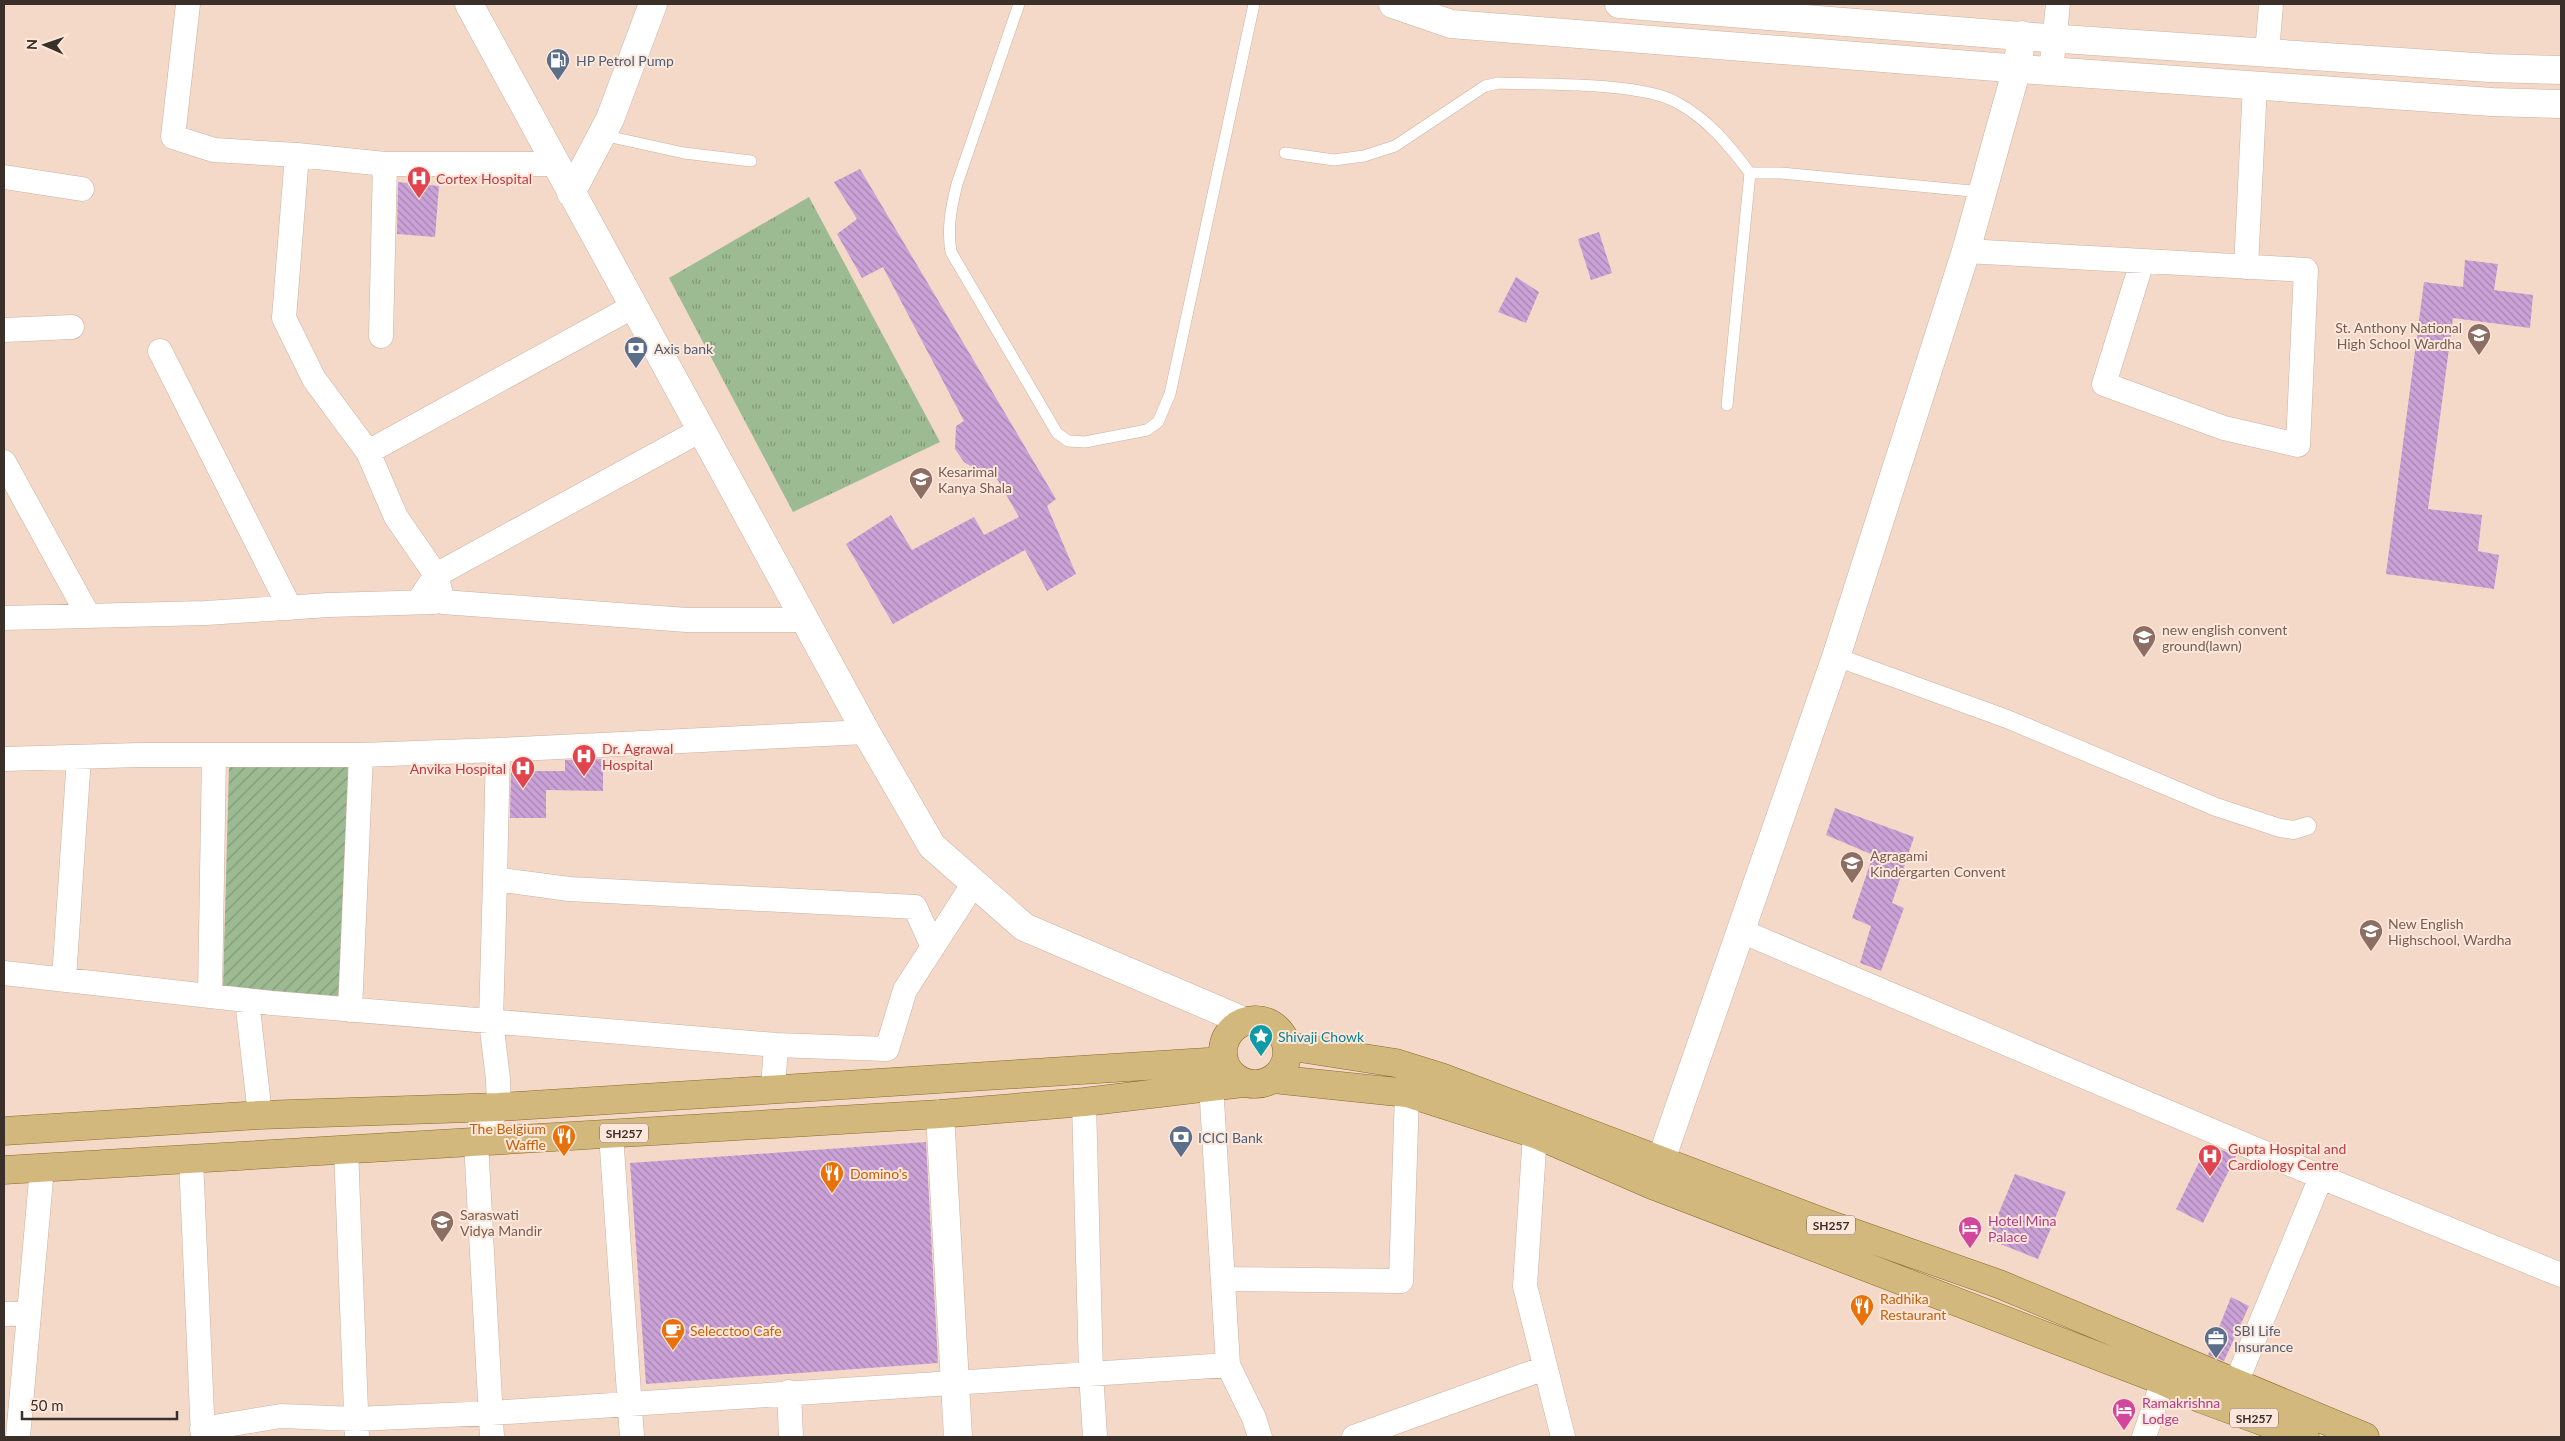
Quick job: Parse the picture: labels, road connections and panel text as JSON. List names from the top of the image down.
{
  "streets": {
    "main road": ["SH257"]
  },
  "places": {
    "fuel station": ["HP Petrol Pump"],
    "hospital": [
      "Cortex Hospital",
      "Dr. Agrawal Hospital",
      "Anvika Hospital",
      "Gupta Hospital and Cardiology Centre"
    ],
    "school or university": [
      "St. Anthony National High School Wardha",
      "Kesarimal Kanya Shala",
      "new english convent ground(lawn)",
      "Agragami Kindergarten Convent",
      "New English Highschool, Wardha",
      "Saraswati Vidya Mandir"
    ],
    "bank": ["Axis bank", "ICICI Bank"],
    "place": ["Shivaji Chowk"],
    "restaurant": ["The Belgium Waffle", "Domino's", "Radhika Restaurant"],
    "hotel": ["Hotel Mina Palace", "Ramakrishna Lodge"],
    "cafe": ["Selecctoo Cafe"],
    "office": ["SBI Life Insurance"]
  },
  "scale_bar": "50 m",
  "north": "left"
}
